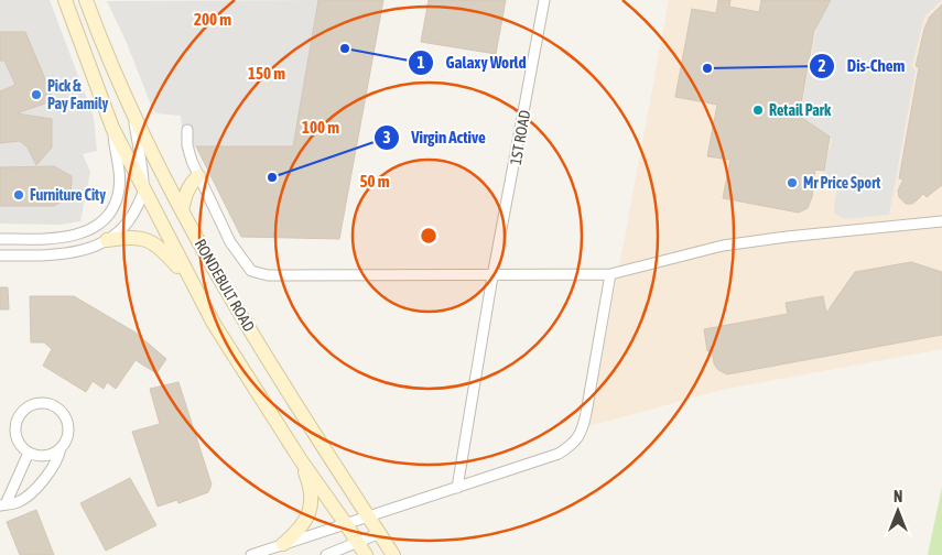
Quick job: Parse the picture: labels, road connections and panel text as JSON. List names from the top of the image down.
{
  "streets": {
    "main road": ["RONDEBULT ROAD"],
    "street": ["1ST ROAD"]
  },
  "places": [
    "Galaxy World",
    "Dis-Chem",
    "Pick & Pay Family",
    "Retail Park",
    "Virgin Active",
    "Mr Price Sport",
    "Furniture City"
  ],
  "north": "top",
  "rings": [
    "200 m",
    "150 m",
    "100 m",
    "50 m"
  ]
}
